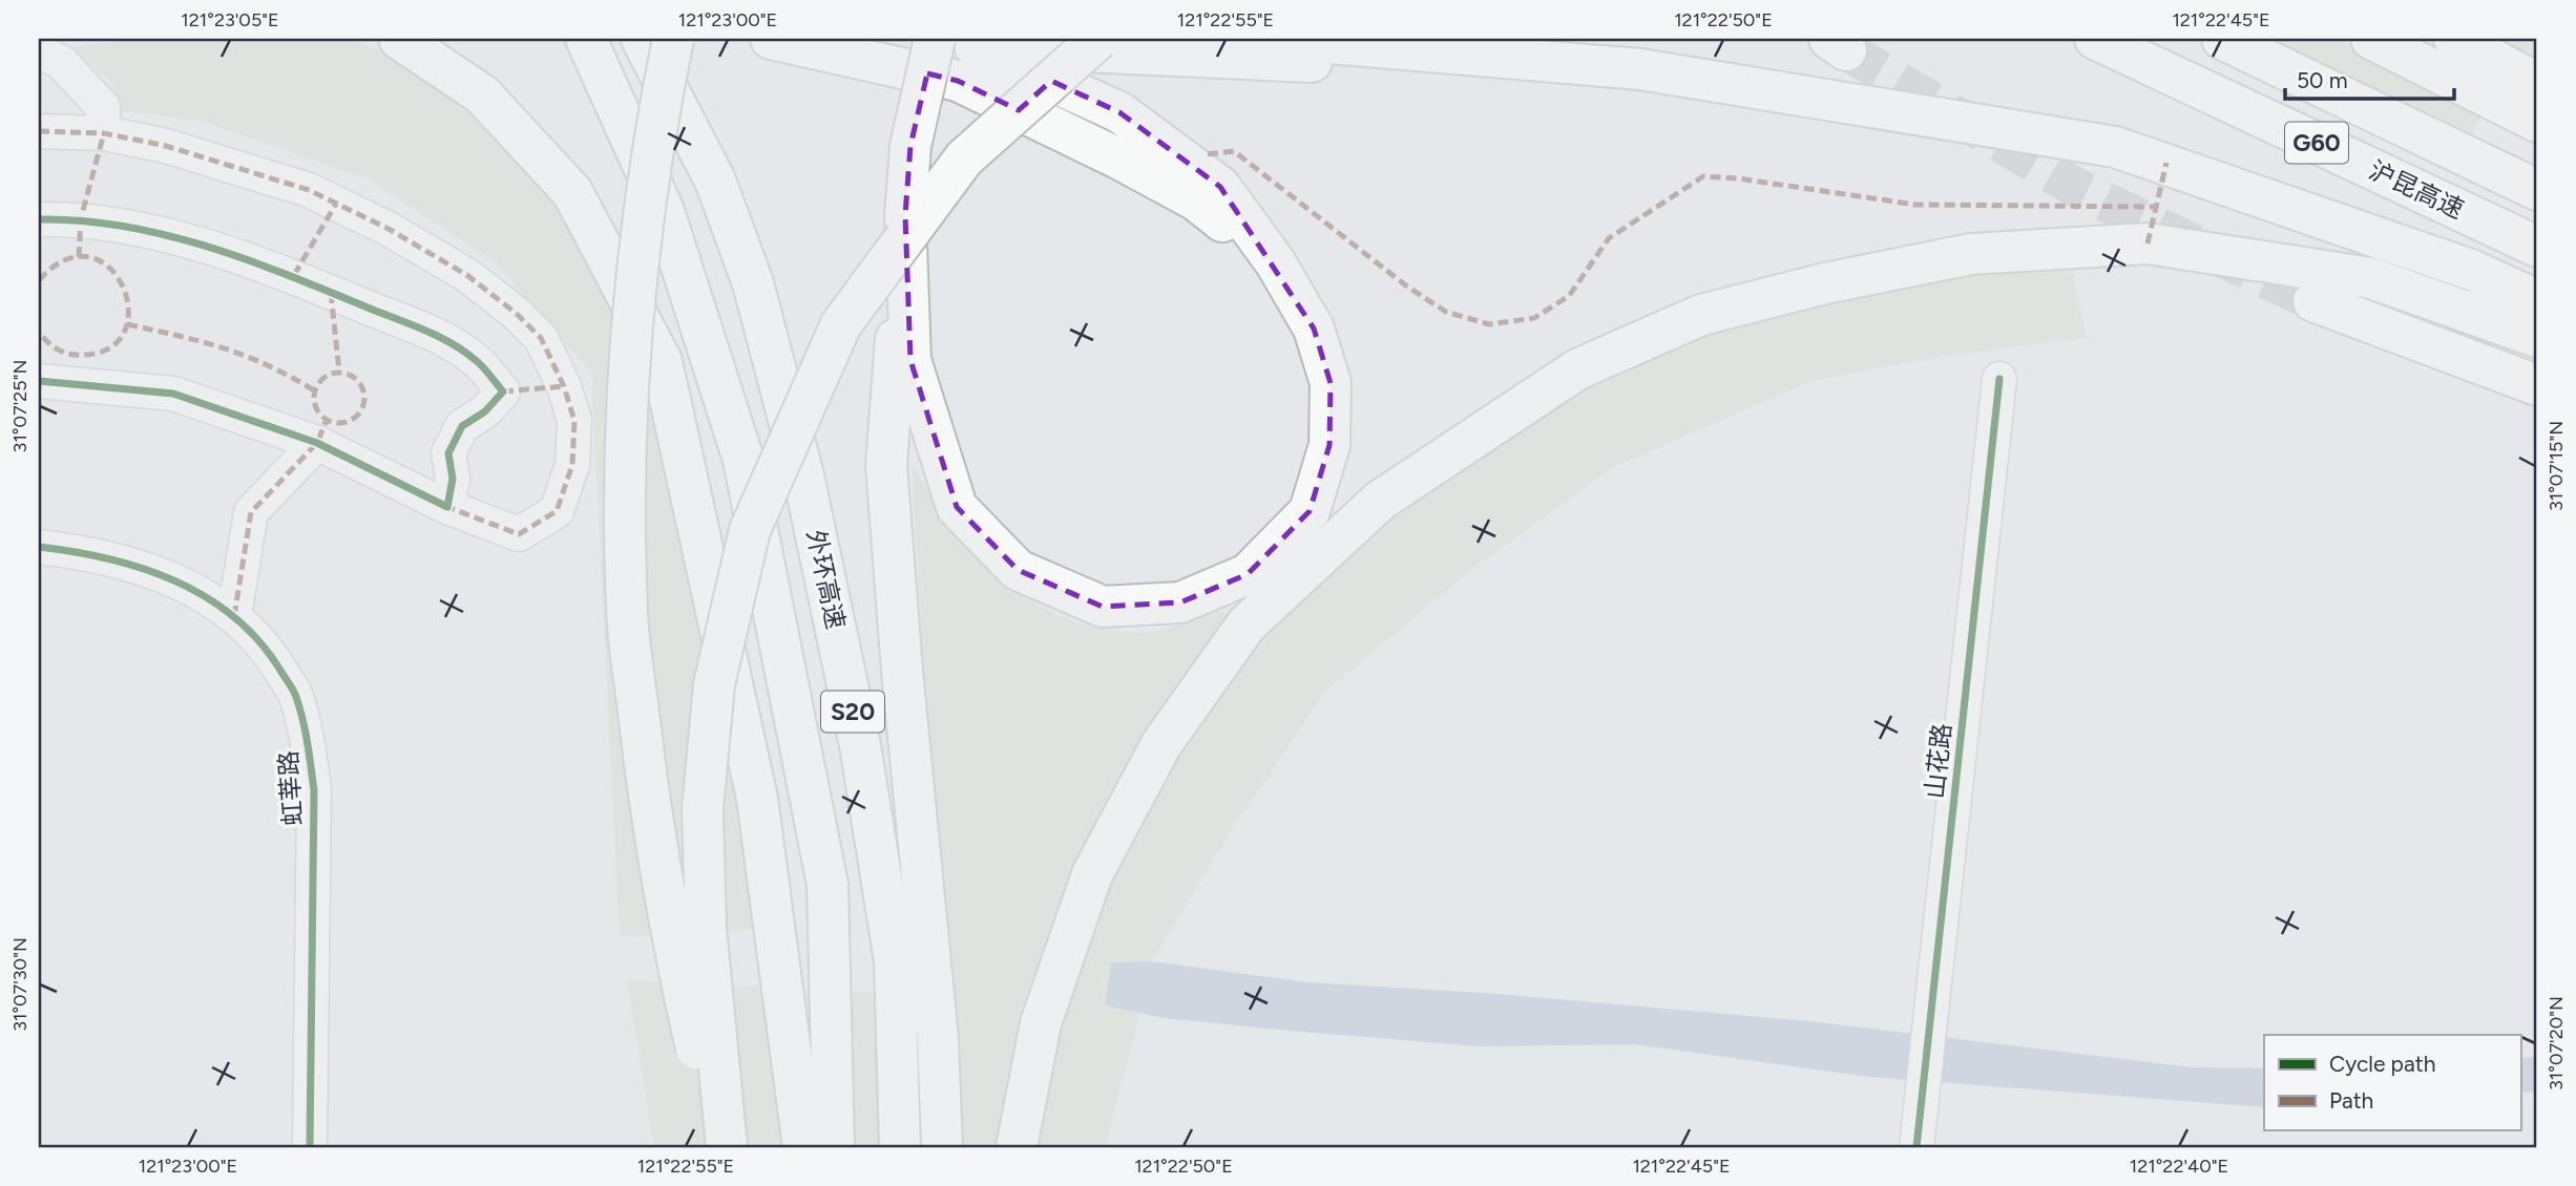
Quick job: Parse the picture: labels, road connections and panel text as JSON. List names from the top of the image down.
{
  "streets": {
    "highway": [
      "G60",
      "沪昆高速",
      "外环高速",
      "S20"
    ],
    "street": ["山花路", "虹莘路"]
  },
  "legend": ["Cycle path", "Path"],
  "scale_bar": "50 m",
  "coordinates": [
    "121°23'05\"E",
    "121°23'00\"E",
    "121°22'55\"E",
    "121°22'50\"E",
    "121°22'45\"E",
    "31°07'25\"N",
    "31°07'15\"N",
    "31°07'30\"N",
    "31°07'20\"N",
    "121°22'40\"E"
  ]
}
